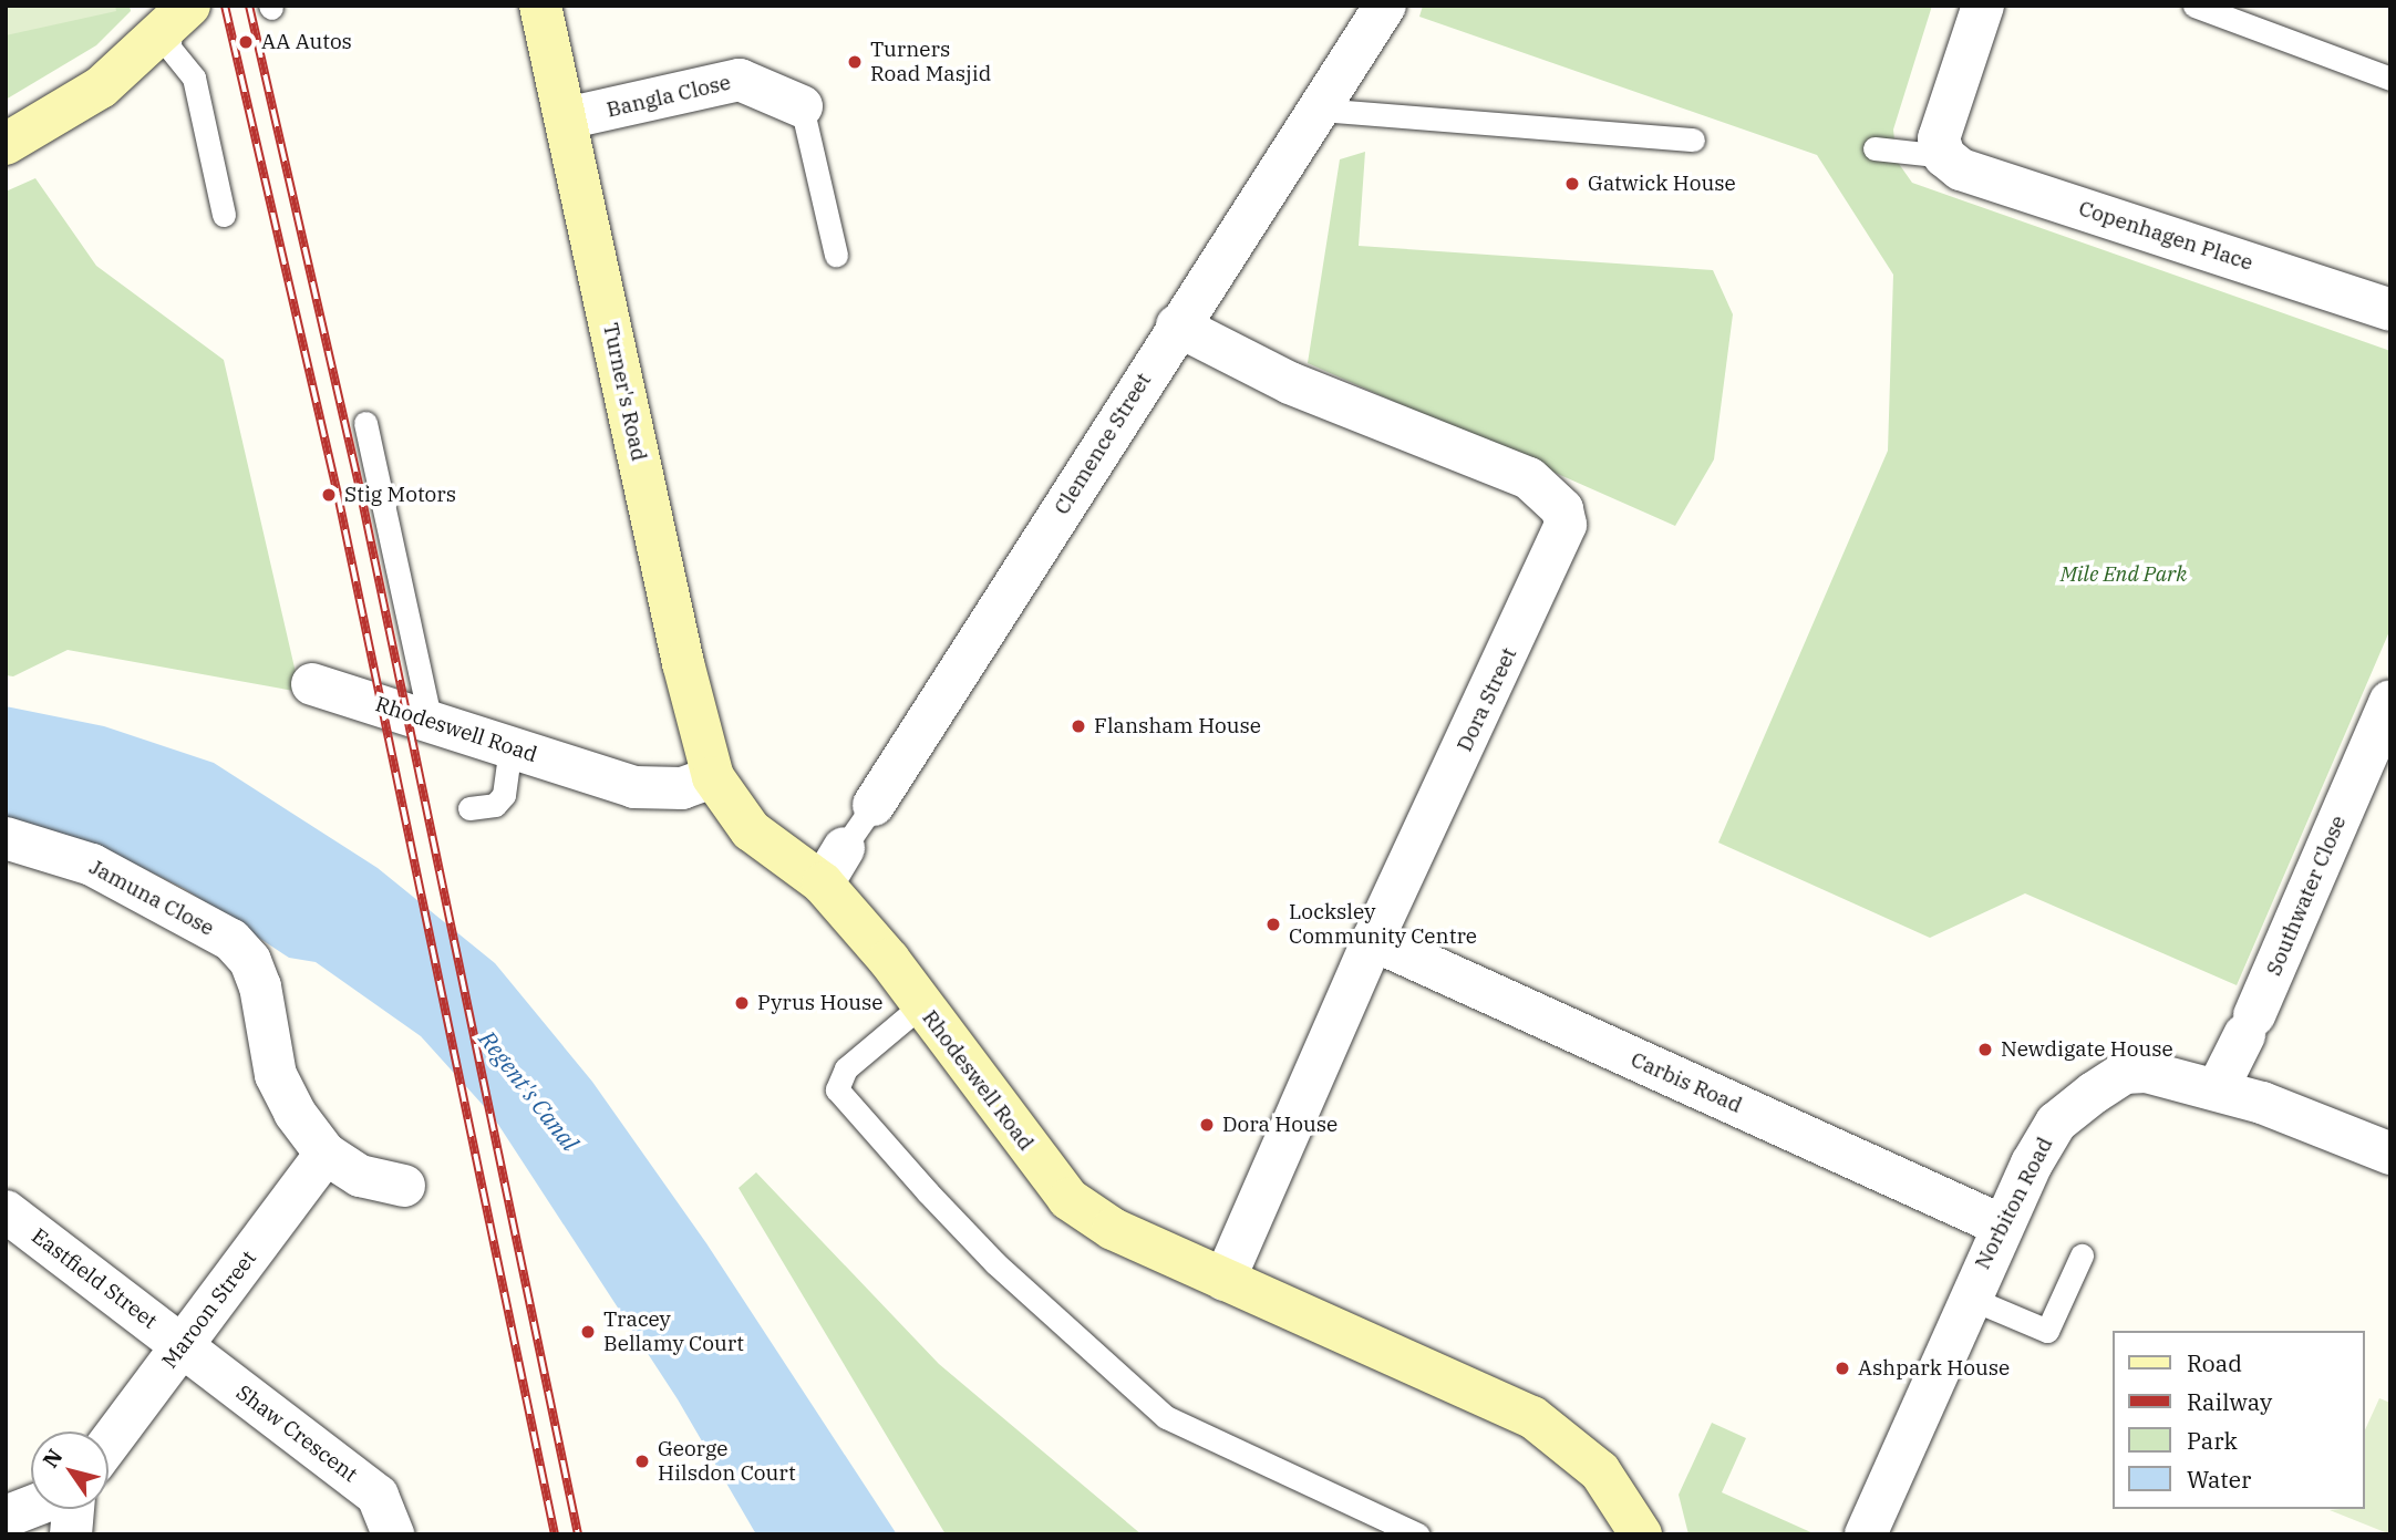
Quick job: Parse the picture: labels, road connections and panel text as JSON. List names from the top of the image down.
{
  "streets": {
    "street": [
      "Bangla Close",
      "Copenhagen Place",
      "Turner's Road",
      "Clemence Street",
      "Dora Street",
      "Rhodeswell Road",
      "Southwater Close",
      "Jamuna Close",
      "Carbis Road",
      "Norbiton Road",
      "Eastfield Street",
      "Maroon Street",
      "Shaw Crescent"
    ]
  },
  "crossings": [
    ["Bangla Close", "Turner's Road"],
    ["Turner's Road", "Rhodeswell Road"],
    ["Clemence Street", "Dora Street"],
    ["Clemence Street", "Rhodeswell Road"],
    ["Dora Street", "Rhodeswell Road"],
    ["Dora Street", "Carbis Road"],
    ["Southwater Close", "Norbiton Road"],
    ["Jamuna Close", "Maroon Street"],
    ["Carbis Road", "Norbiton Road"],
    ["Eastfield Street", "Maroon Street"],
    ["Eastfield Street", "Shaw Crescent"],
    ["Maroon Street", "Shaw Crescent"]
  ],
  "water": ["Regent's Canal"],
  "parks": ["Mile End Park"],
  "places": [
    "AA Autos",
    "Turners Road Masjid",
    "Gatwick House",
    "Stig Motors",
    "Flansham House",
    "Locksley Community Centre",
    "Pyrus House",
    "Newdigate House",
    "Dora House",
    "Tracey Bellamy Court",
    "Ashpark House",
    "George Hilsdon Court"
  ],
  "legend": [
    "Road",
    "Railway",
    "Park",
    "Water"
  ],
  "north": "top left"
}
